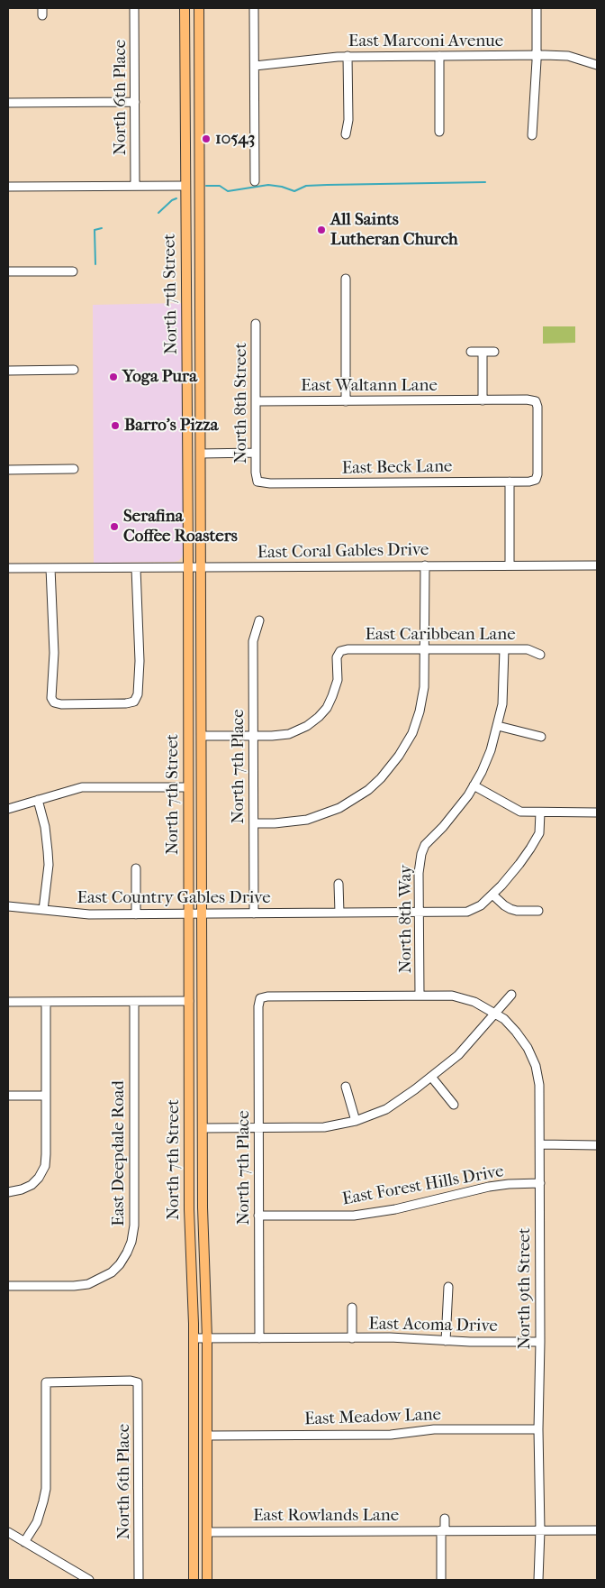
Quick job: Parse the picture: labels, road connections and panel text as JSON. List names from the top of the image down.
{
  "streets": {
    "main road": ["North 7th Street"],
    "street": [
      "East Marconi Avenue",
      "North 6th Place",
      "East Waltann Lane",
      "North 8th Street",
      "East Beck Lane",
      "East Coral Gables Drive",
      "East Caribbean Lane",
      "North 7th Place",
      "East Country Gables Drive",
      "North 8th Way",
      "East Deepdale Road",
      "East Forest Hills Drive",
      "North 9th Street",
      "East Acoma Drive",
      "East Meadow Lane",
      "East Rowlands Lane"
    ]
  },
  "crossings": [
    ["North 7th Street", "East Coral Gables Drive"],
    ["North 7th Street", "East Country Gables Drive"],
    ["North 7th Street", "East Acoma Drive"],
    ["North 7th Street", "East Meadow Lane"],
    ["North 7th Street", "East Rowlands Lane"],
    ["East Waltann Lane", "North 8th Street"],
    ["East Waltann Lane", "East Beck Lane"],
    ["North 8th Street", "East Beck Lane"],
    ["East Caribbean Lane", "North 7th Place"],
    ["East Caribbean Lane", "North 8th Way"],
    ["North 7th Place", "East Country Gables Drive"],
    ["North 7th Place", "East Forest Hills Drive"],
    ["North 7th Place", "North 9th Street"],
    ["North 7th Place", "East Acoma Drive"],
    ["East Country Gables Drive", "North 8th Way"],
    ["North 8th Way", "North 9th Street"],
    ["East Forest Hills Drive", "North 9th Street"],
    ["North 9th Street", "East Acoma Drive"],
    ["North 9th Street", "East Meadow Lane"],
    ["North 9th Street", "East Rowlands Lane"]
  ],
  "places": [
    "10543",
    "All Saints Lutheran Church",
    "Yoga Pura",
    "Barro's Pizza",
    "Serafina Coffee Roasters"
  ]
}
